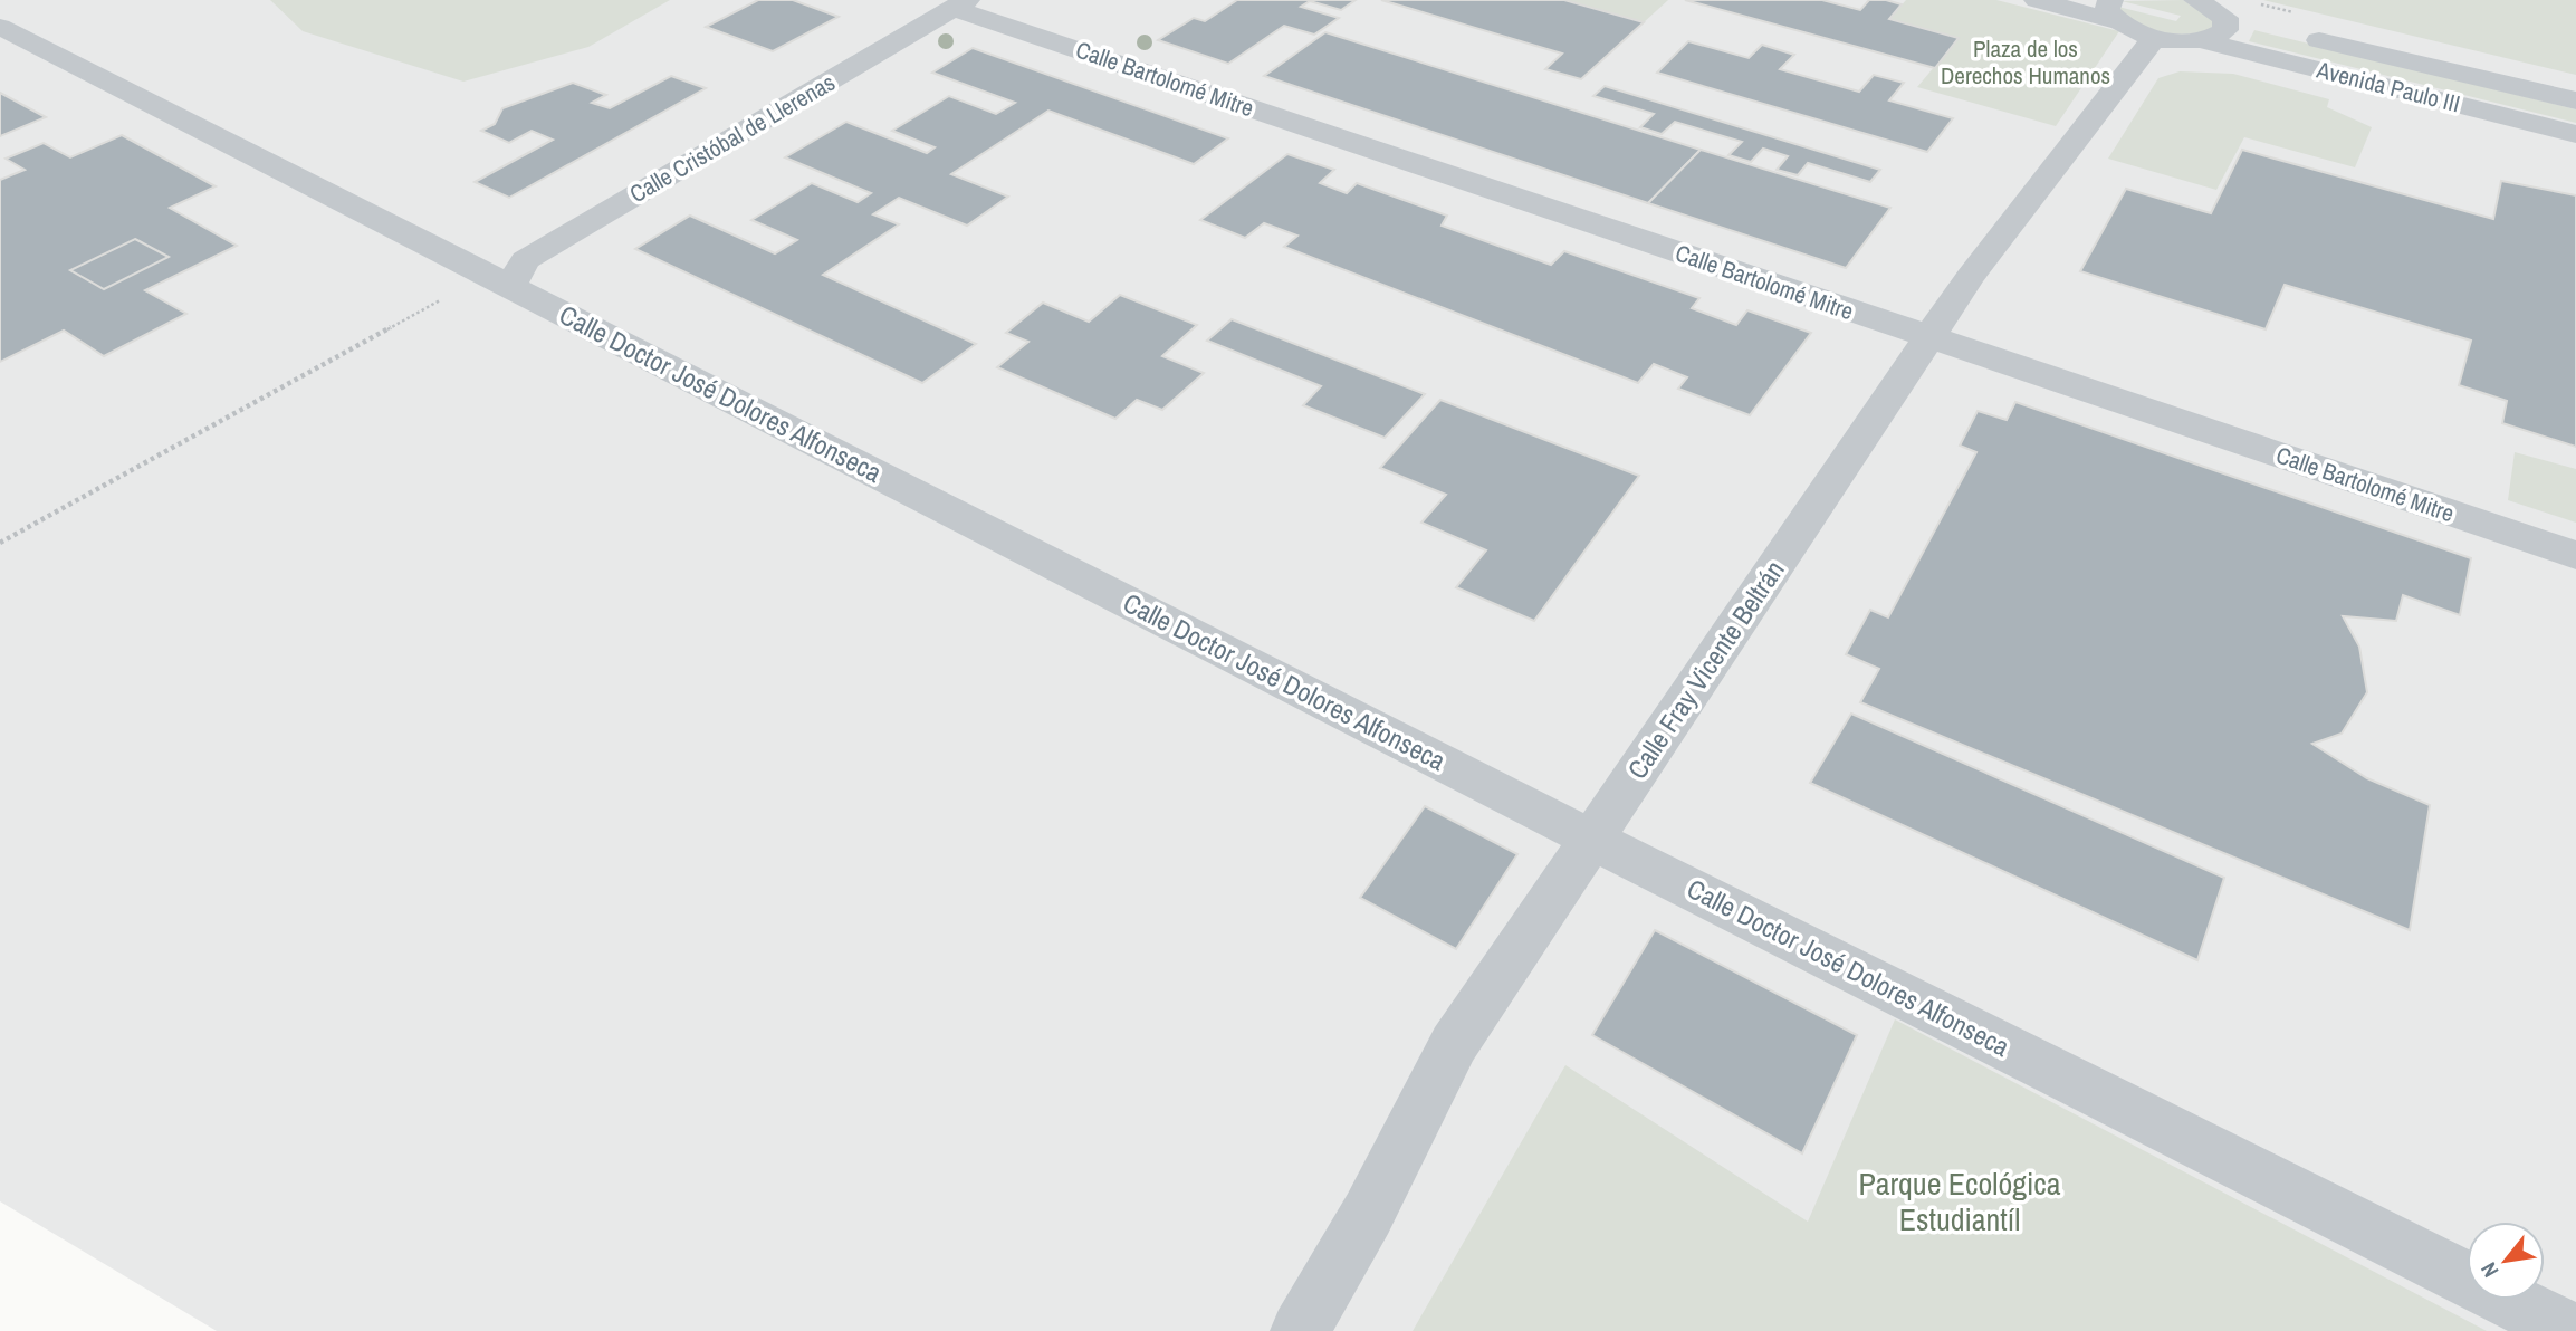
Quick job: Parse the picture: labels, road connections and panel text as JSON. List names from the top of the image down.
{
  "streets": {
    "street": [
      "Calle Bartolomé Mitre",
      "Avenida Paulo III",
      "Calle Cristóbal de Llerenas",
      "Calle Doctor José Dolores Alfonseca",
      "Calle Fray Vicente Beltrán"
    ]
  },
  "crossings": [
    ["Calle Bartolomé Mitre", "Calle Cristóbal de Llerenas"],
    ["Calle Bartolomé Mitre", "Calle Fray Vicente Beltrán"],
    ["Avenida Paulo III", "Calle Fray Vicente Beltrán"],
    ["Calle Cristóbal de Llerenas", "Calle Doctor José Dolores Alfonseca"],
    ["Calle Doctor José Dolores Alfonseca", "Calle Fray Vicente Beltrán"]
  ],
  "parks": ["Plaza de los Derechos Humanos", "Parque Ecológica Estudiantíl"],
  "north": "bottom left"
}
